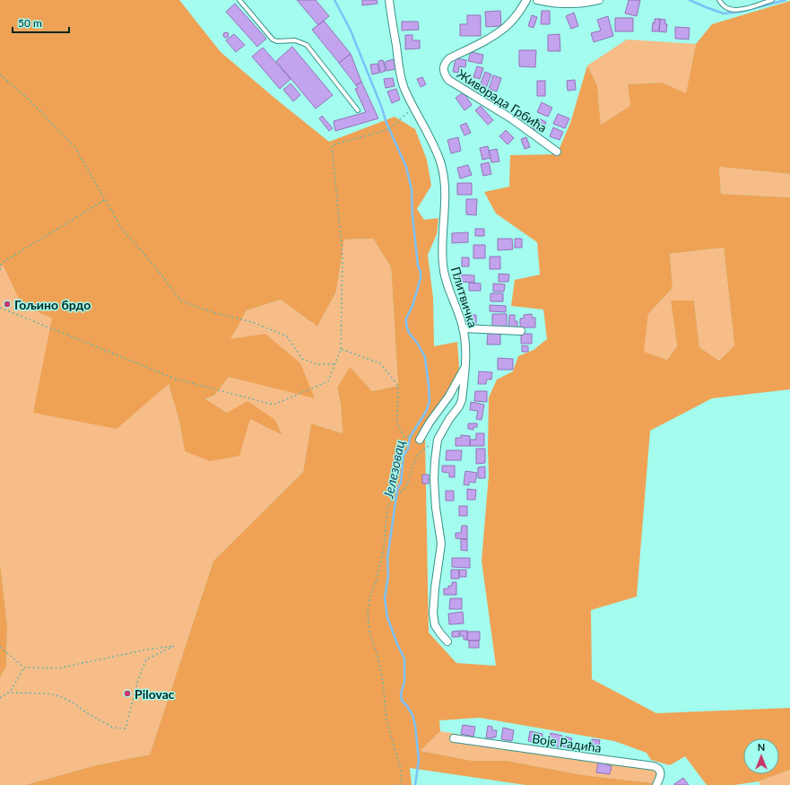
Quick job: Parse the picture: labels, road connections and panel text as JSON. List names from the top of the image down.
{
  "streets": {
    "street": ["Живорада Грбића", "Плитвичка", "Воје Радића"]
  },
  "water": ["Јелезовац"],
  "places": ["Гољино брдо", "Pilovac"],
  "scale_bar": "50 m",
  "north": "top"
}
